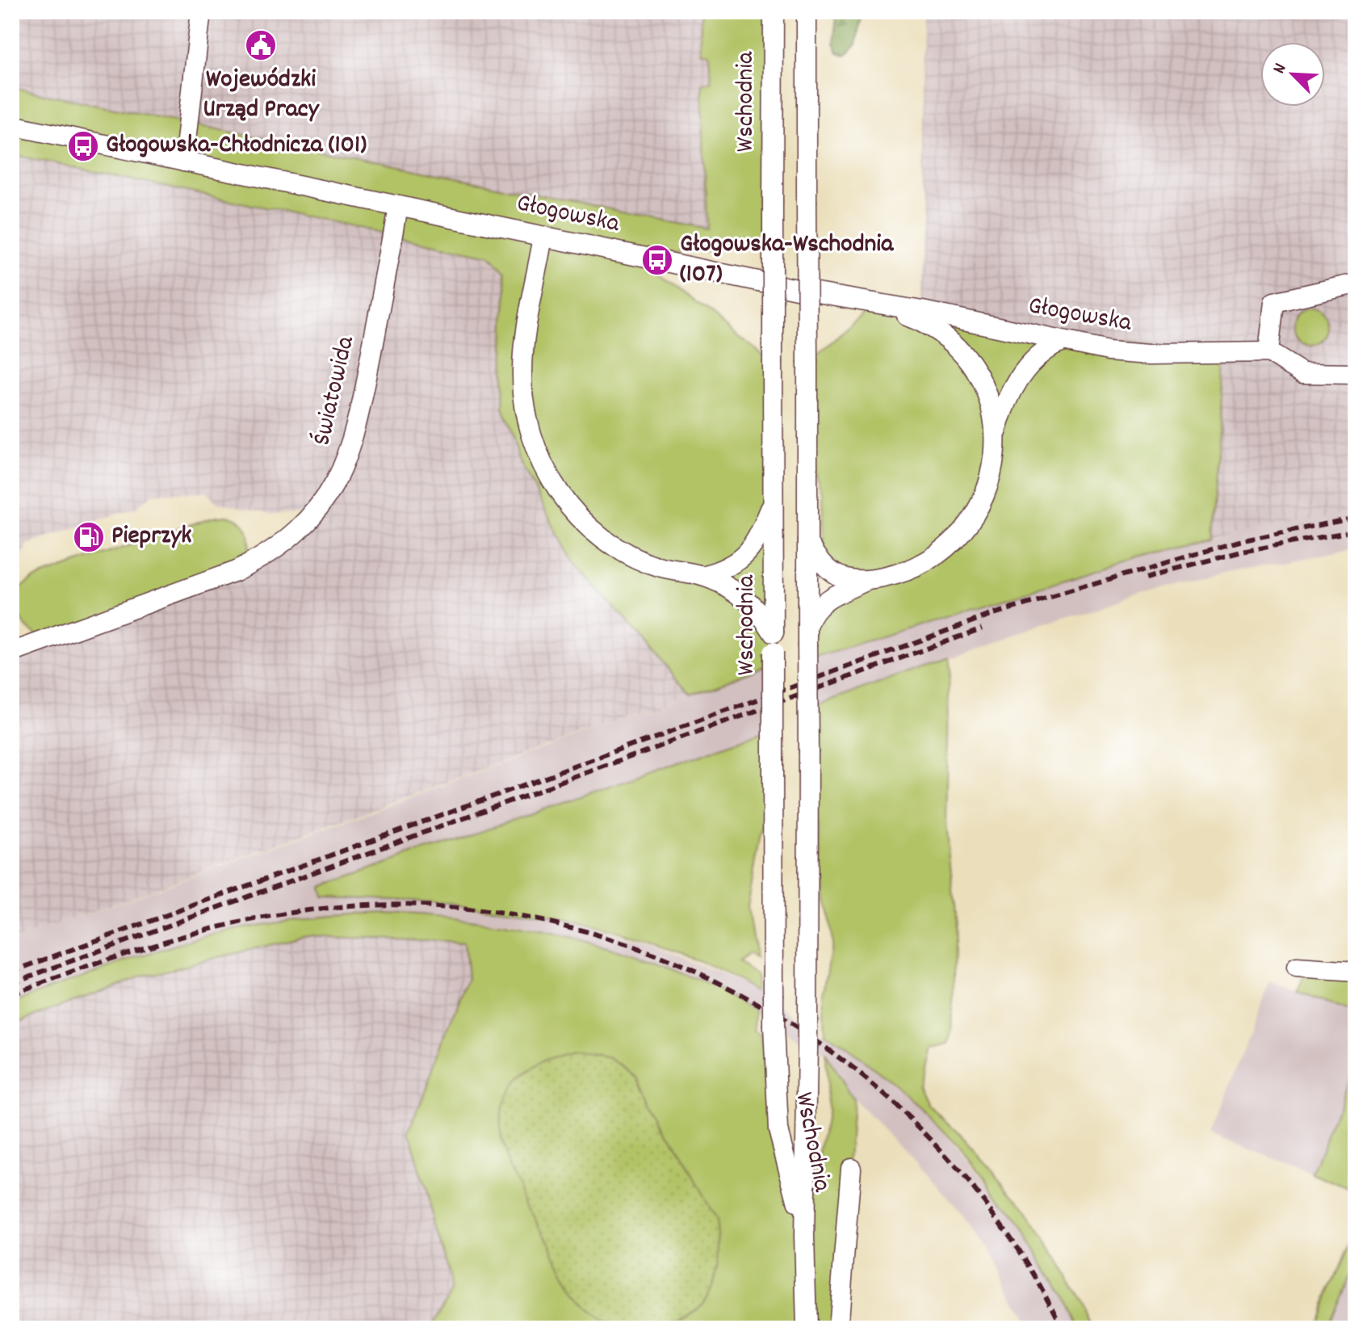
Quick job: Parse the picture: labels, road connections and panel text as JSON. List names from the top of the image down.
{
  "streets": {
    "street": ["Wschodnia", "Głogowska", "Światowida"]
  },
  "crossings": [
    ["Głogowska", "Światowida"]
  ],
  "places": {
    "public building": ["Wojewódzki Urząd Pracy"],
    "bus stop": ["Głogowska-Chłodnicza (101)", "Głogowska-Wschodnia (107)"],
    "fuel station": ["Pieprzyk"]
  },
  "north": "top left"
}
